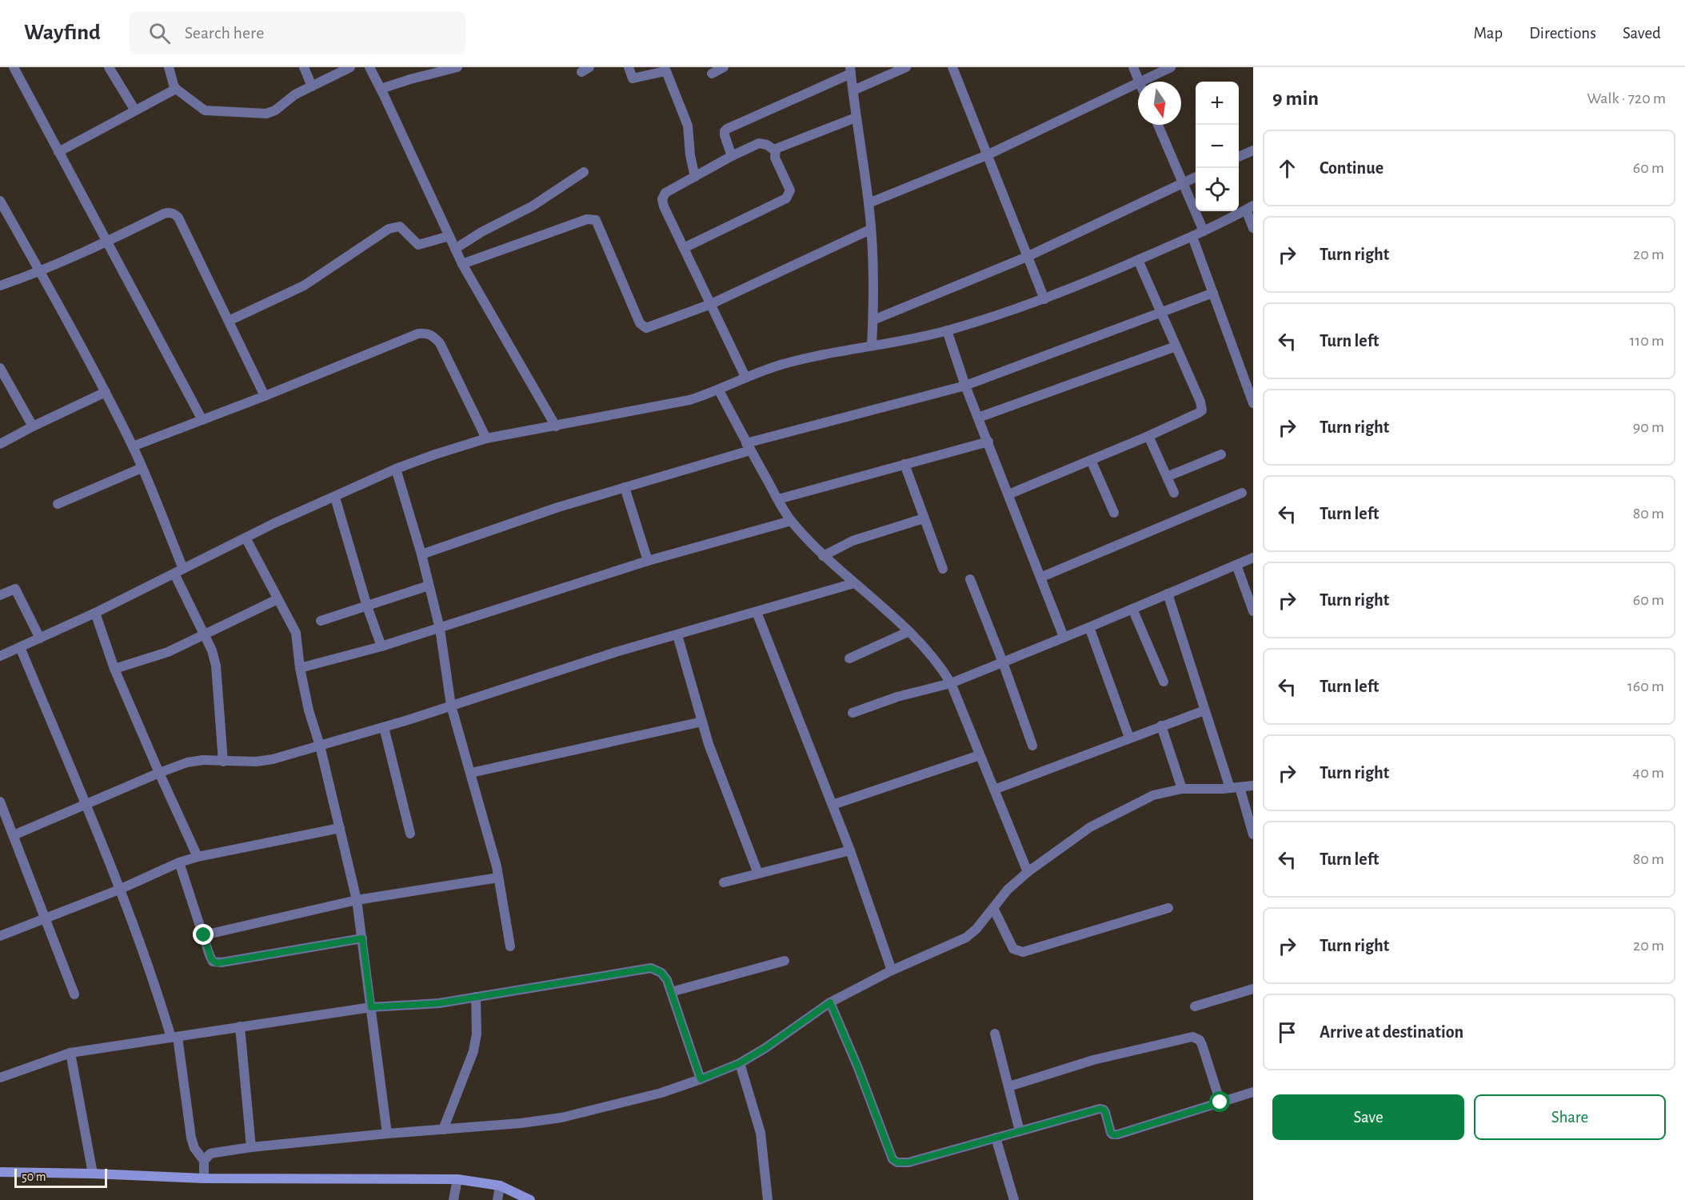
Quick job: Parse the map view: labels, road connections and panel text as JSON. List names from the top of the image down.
{
  "scale_bar": "50 m",
  "north": "bottom",
  "page": {
    "header": "Wayfind",
    "search": "Search here",
    "nav": ["Map", "Directions", "Saved"],
    "heading": ["9 min", "Walk · 720 m"],
    "map_buttons": ["+", "−"],
    "list": [
      ["Continue", "60 m"],
      ["Turn right", "20 m"],
      ["Turn left", "110 m"],
      ["Turn right", "90 m"],
      ["Turn left", "80 m"],
      ["Turn right", "60 m"],
      ["Turn left", "160 m"],
      ["Turn right", "40 m"],
      ["Turn left", "80 m"],
      ["Turn right", "20 m"],
      "Arrive at destination"
    ],
    "buttons": ["Save", "Share"],
    "scale": "50 m"
  }
}
